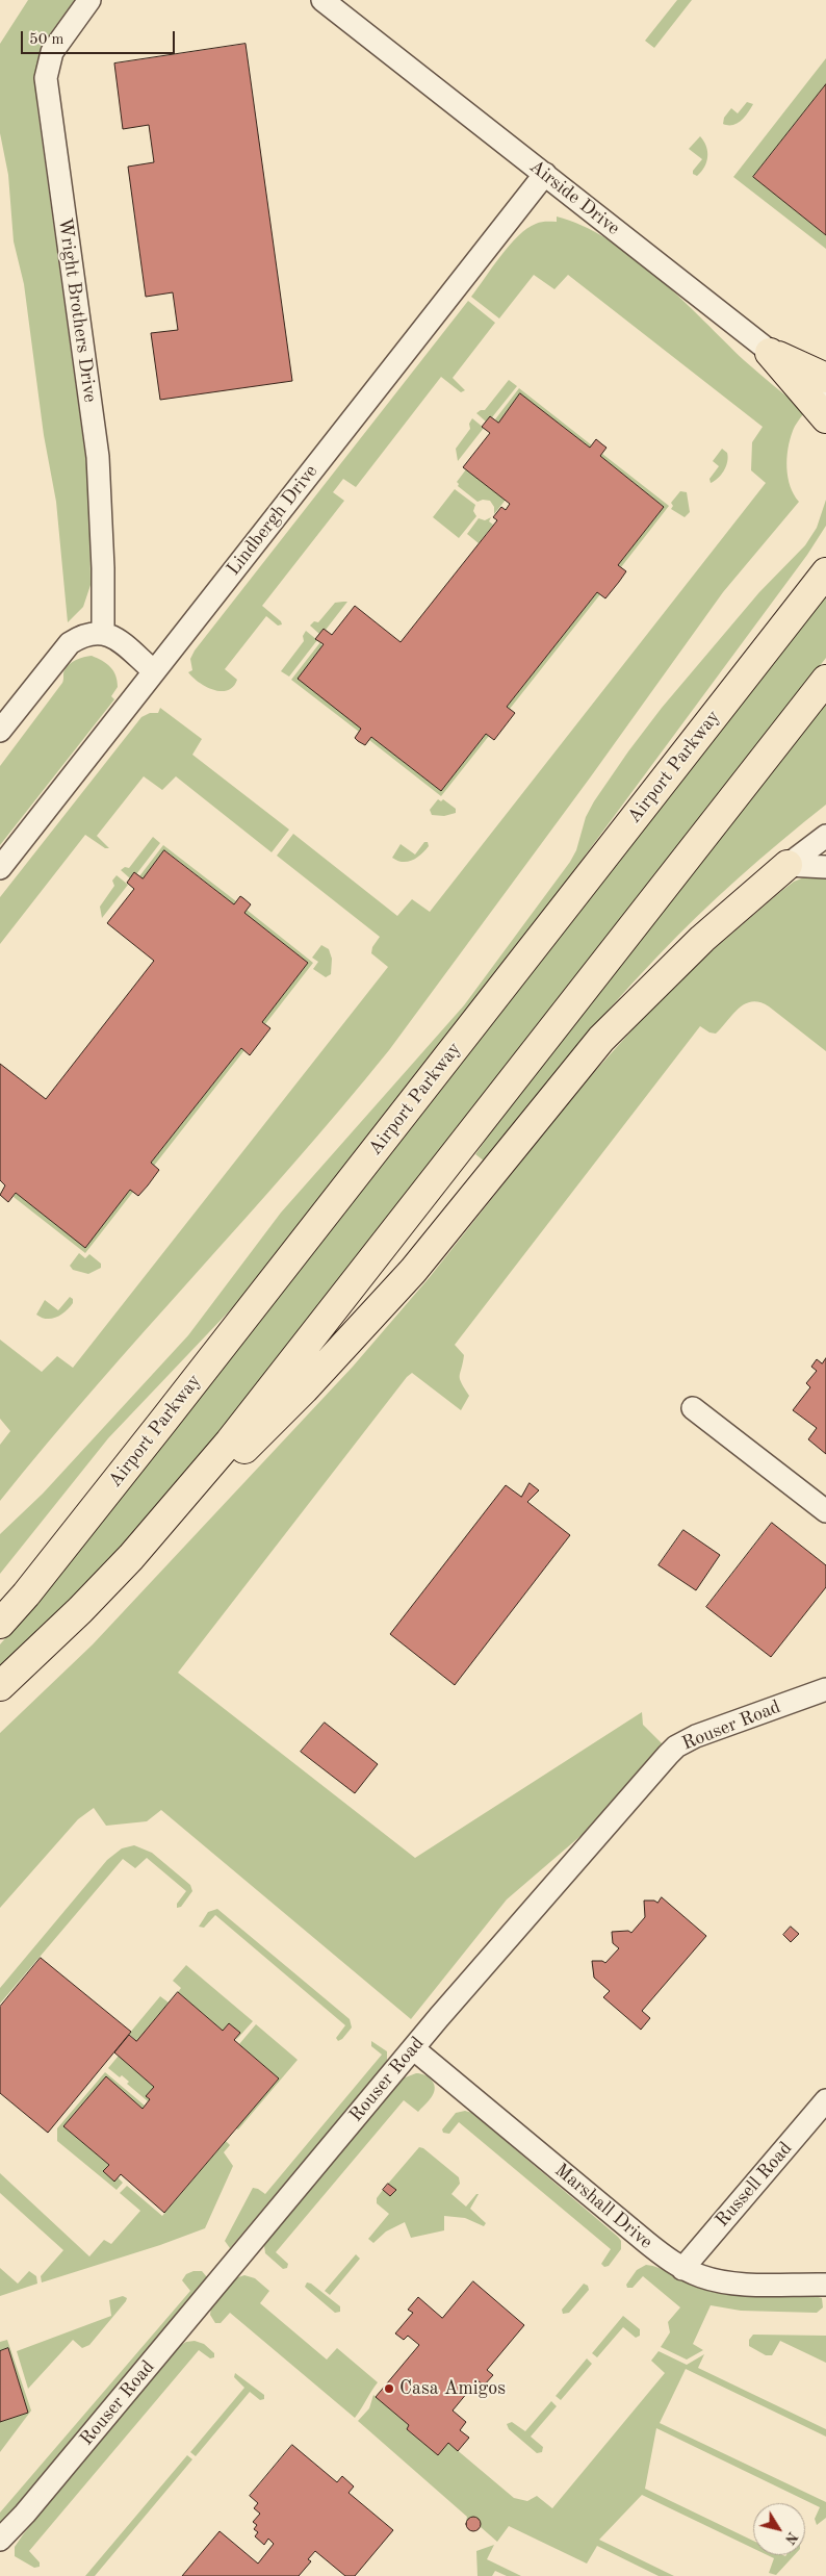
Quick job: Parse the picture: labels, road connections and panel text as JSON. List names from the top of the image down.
{
  "streets": {
    "highway": ["Airport Parkway"],
    "street": [
      "Airside Drive",
      "Wright Brothers Drive",
      "Lindbergh Drive",
      "Rouser Road",
      "Russell Road",
      "Marshall Drive"
    ]
  },
  "crossings": [
    ["Airside Drive", "Lindbergh Drive"],
    ["Rouser Road", "Marshall Drive"],
    ["Russell Road", "Marshall Drive"]
  ],
  "places": ["Casa Amigos"],
  "scale_bar": "50 m",
  "north": "bottom right"
}
